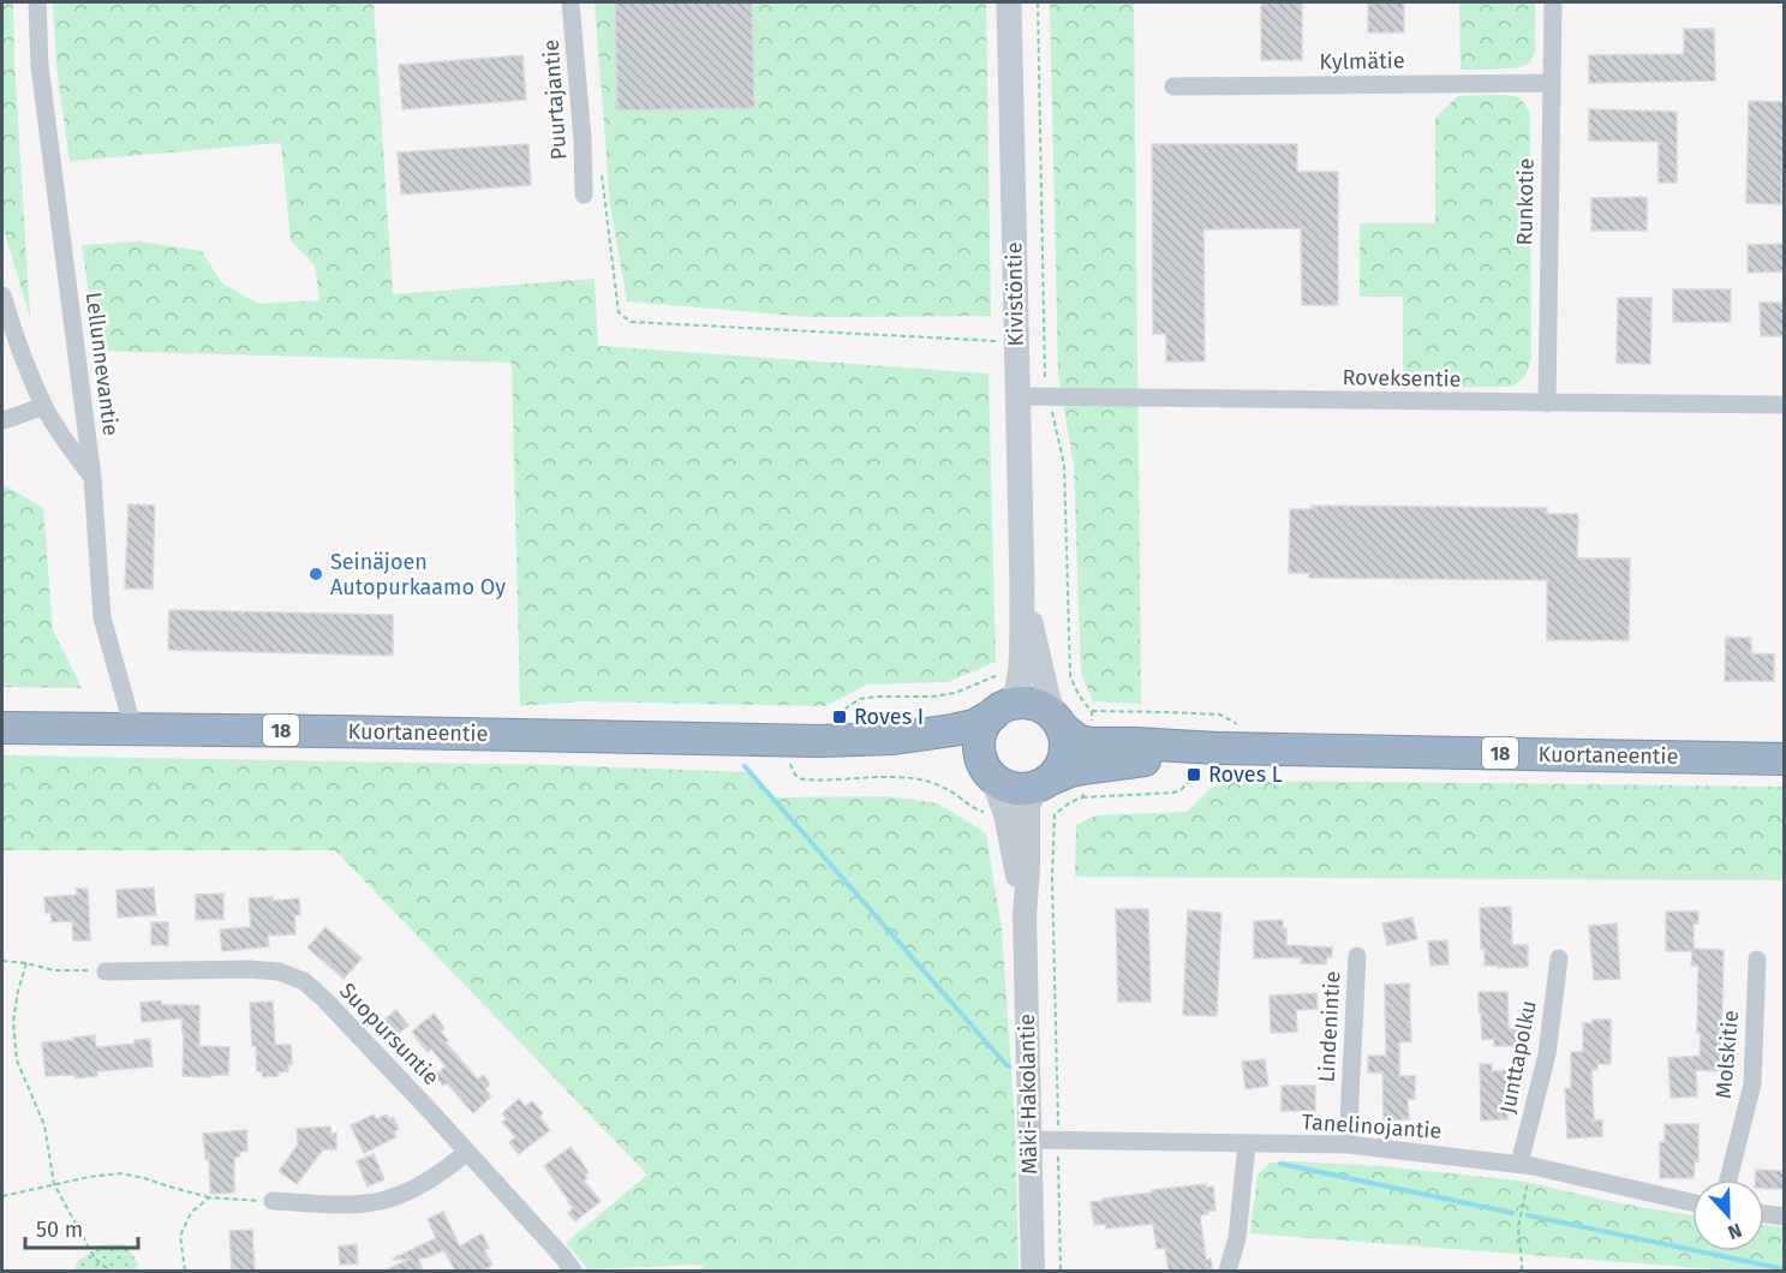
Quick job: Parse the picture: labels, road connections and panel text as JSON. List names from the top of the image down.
{
  "streets": {
    "highway": ["18", "Kuortaneentie"],
    "main road": ["Kivistöntie"],
    "street": [
      "Kylmätie",
      "Puurtajantie",
      "Runkotie",
      "Lellunnevantie",
      "Roveksentie",
      "Lindenintie",
      "Suopursuntie",
      "Molskitie",
      "Junttapolku",
      "Mäki-Hakolantie",
      "Tanelinojantie"
    ]
  },
  "crossings": [
    ["Kylmätie", "Runkotie"],
    ["Runkotie", "Roveksentie"],
    ["Kivistöntie", "Roveksentie"],
    ["Kivistöntie", "18"],
    ["Kivistöntie", "Kuortaneentie"],
    ["Kivistöntie", "Mäki-Hakolantie"],
    ["Lellunnevantie", "Kuortaneentie"],
    ["18", "Kuortaneentie"],
    ["18", "Mäki-Hakolantie"],
    ["Kuortaneentie", "Mäki-Hakolantie"],
    ["Lindenintie", "Tanelinojantie"],
    ["Junttapolku", "Tanelinojantie"],
    ["Mäki-Hakolantie", "Tanelinojantie"]
  ],
  "places": {
    "other": ["Seinäjoen Autopurkaamo Oy"],
    "transit": ["Roves I", "Roves L"]
  },
  "scale_bar": "50 m",
  "north": "bottom"
}
